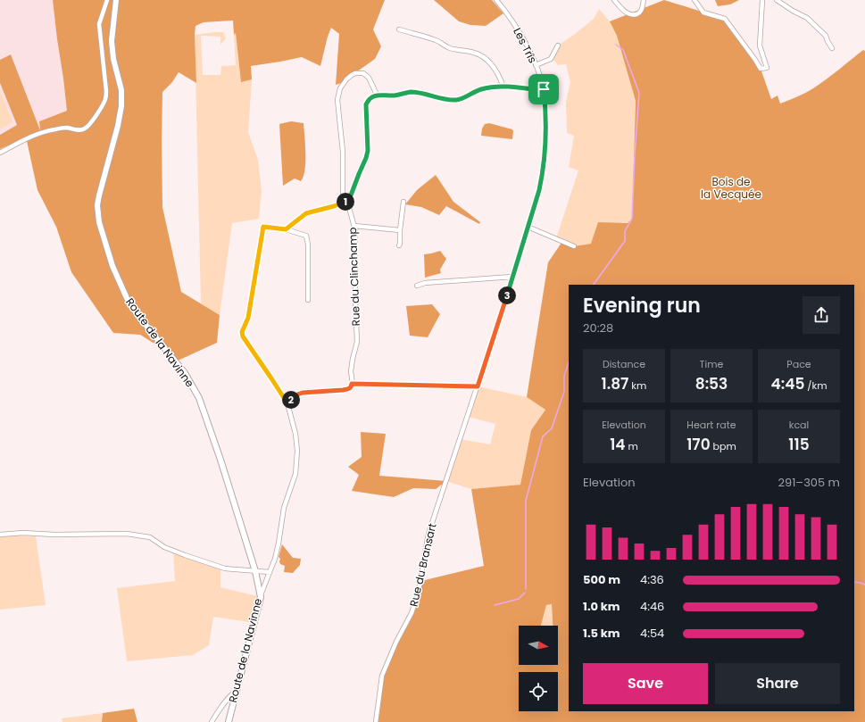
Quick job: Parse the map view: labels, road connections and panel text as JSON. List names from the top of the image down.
{
  "streets": {
    "street": [
      "Les Trîs",
      "Rue du Clinchamp",
      "Route de la Navinne",
      "Rue du Bransart"
    ]
  },
  "crossings": [
    ["Les Trîs", "Rue du Bransart"]
  ],
  "parks": ["Bois de la Vecquée"],
  "north": "right",
  "page": {
    "pins": ["1", "3", "2"],
    "heading": ["Evening run", "20:28"],
    "stats": [
      ["Distance", "1.87 km"],
      ["Time", "8:53"],
      ["Pace", "4:45 /km"],
      ["Elevation", "14 m"],
      ["Heart rate", "170 bpm"],
      ["kcal", "115"]
    ],
    "chart": ["Elevation", "291–305 m"],
    "list": [
      {
        "name": "500 m",
        "note": "4:36"
      },
      {
        "name": "1.0 km",
        "note": "4:46"
      },
      {
        "name": "1.5 km",
        "note": "4:54"
      }
    ],
    "buttons": ["Save", "Share"]
  }
}
